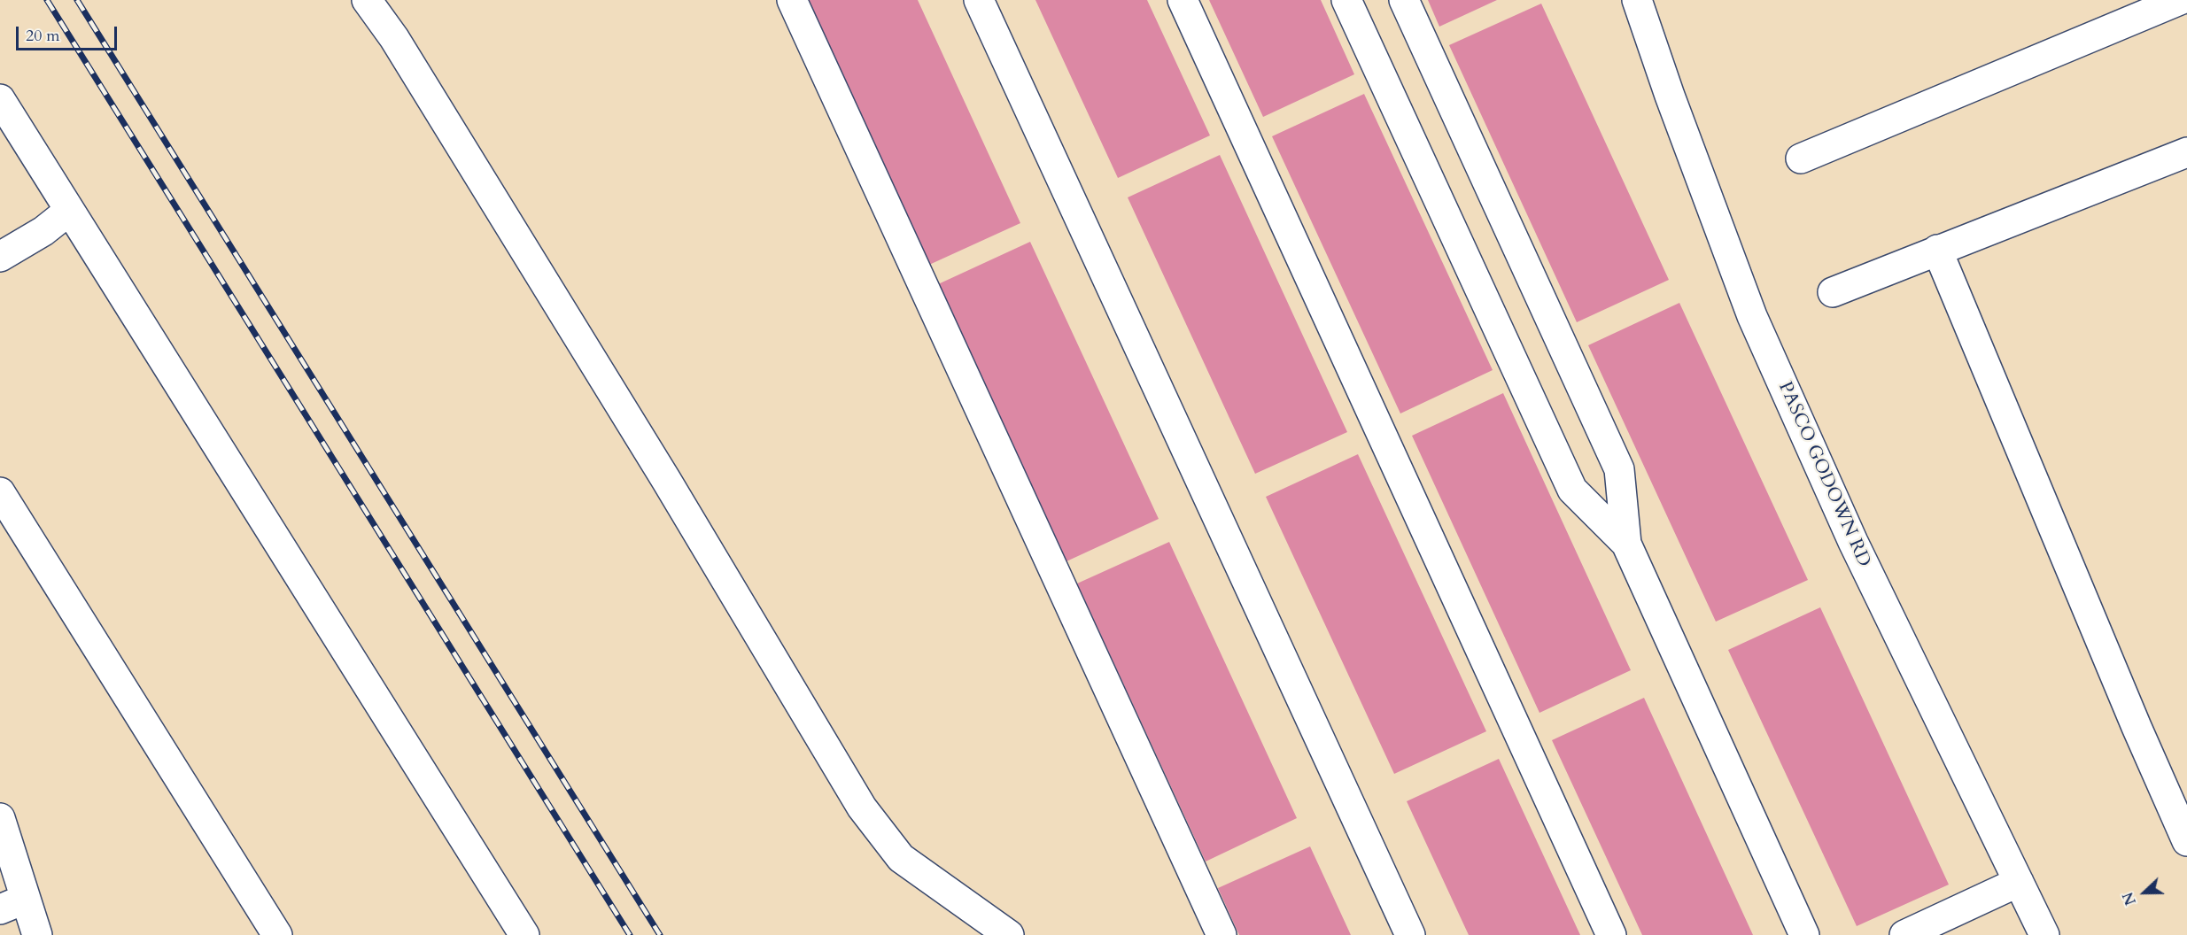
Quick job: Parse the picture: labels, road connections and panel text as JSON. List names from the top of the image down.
{
  "streets": {
    "street": ["PASCO GODOWN RD"]
  },
  "scale_bar": "20 m",
  "north": "left"
}
